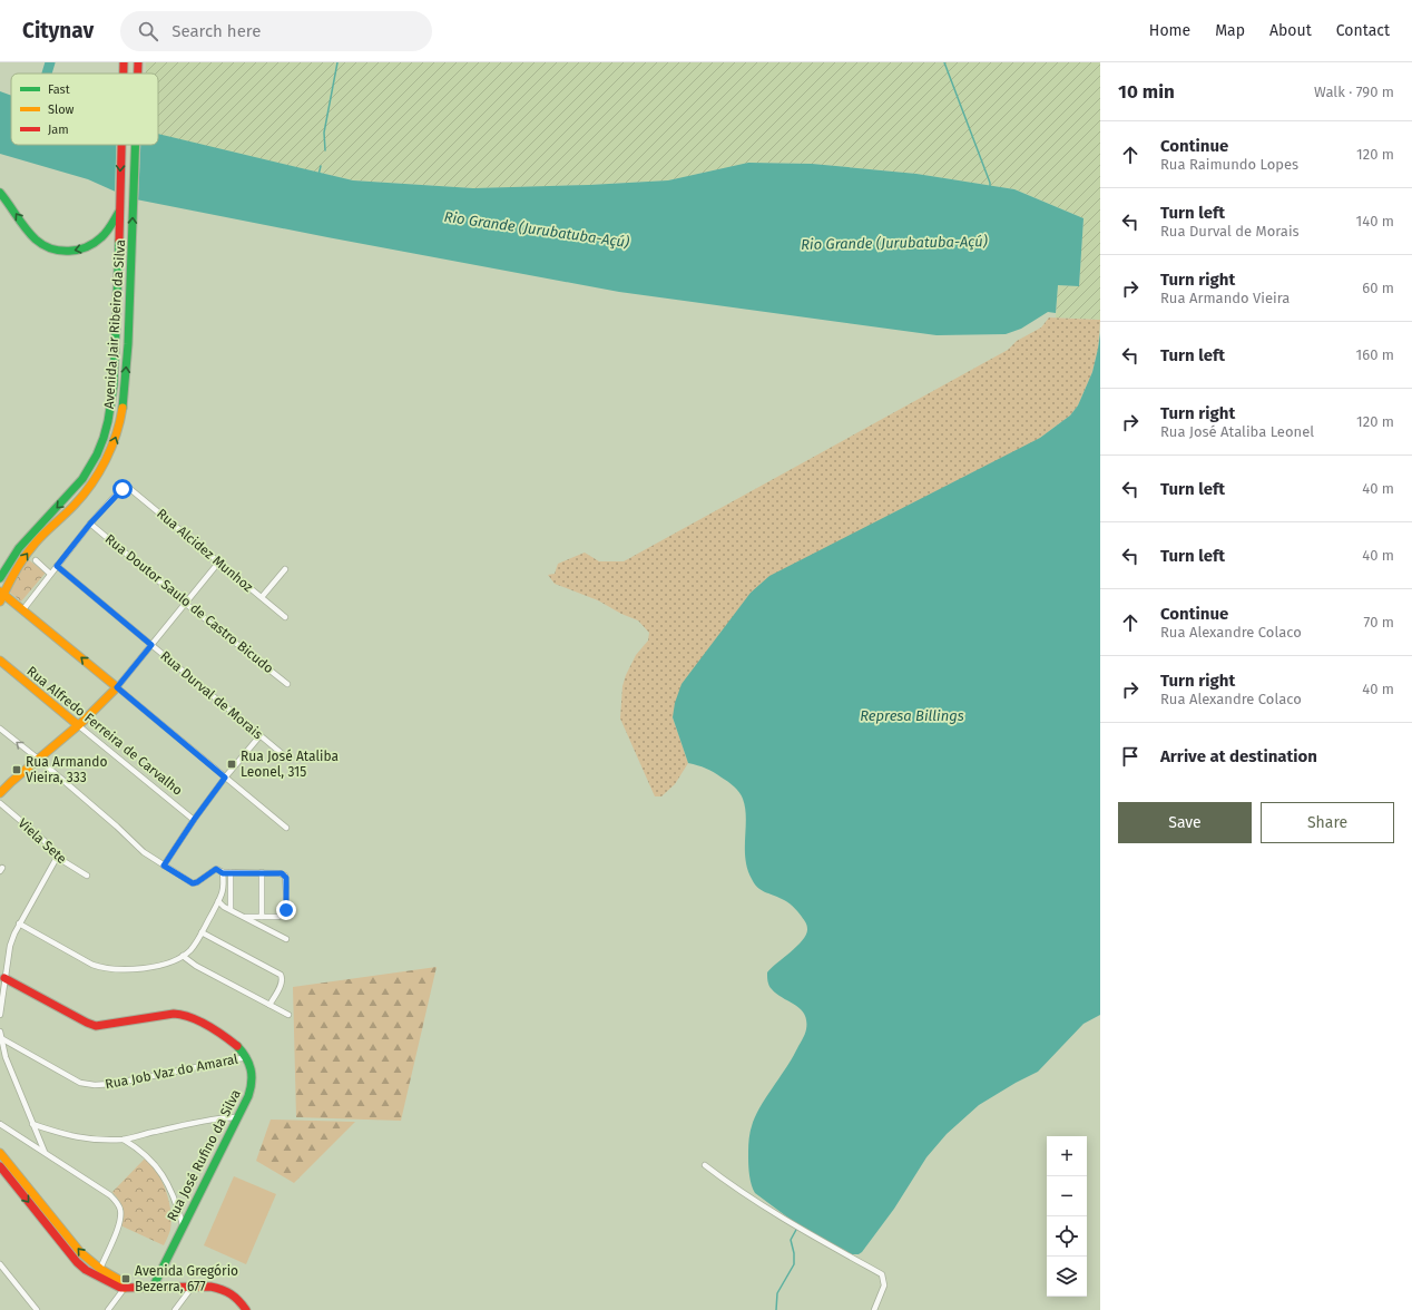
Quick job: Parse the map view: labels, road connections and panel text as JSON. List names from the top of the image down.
{
  "streets": {
    "street": [
      "Avenida Jair Ribeiro da Silva",
      "Rua Alcidez Munhoz",
      "Rua Doutor Saulo de Castro Bicudo",
      "Rua Durval de Morais",
      "Rua Alfredo Ferreira de Carvalho",
      "Viela Sete",
      "Rua Job Vaz do Amaral",
      "Rua José Rufino da Silva"
    ]
  },
  "crossings": [
    ["Rua Alcidez Munhoz", "Rua Doutor Saulo de Castro Bicudo"],
    ["Rua Job Vaz do Amaral", "Rua José Rufino da Silva"]
  ],
  "water": ["Rio Grande (Jurubatuba-Açú)", "Represa Billings"],
  "places": {
    "transit": ["Rua José Ataliba Leonel, 315", "Rua Armando Vieira, 333", "Avenida Gregório Bezerra, 677"]
  },
  "legend": ["Fast", "Slow", "Jam"],
  "page": {
    "header": "Citynav",
    "search": "Search here",
    "nav": [
      "Home",
      "Map",
      "About",
      "Contact"
    ],
    "heading": ["10 min", "Walk · 790 m"],
    "list": [
      ["Continue", "Rua Raimundo Lopes", "120 m"],
      ["Turn left", "Rua Durval de Morais", "140 m"],
      ["Turn right", "Rua Armando Vieira", "60 m"],
      ["Turn left", "160 m"],
      ["Turn right", "Rua José Ataliba Leonel", "120 m"],
      ["Turn left", "40 m"],
      ["Turn left", "40 m"],
      ["Continue", "Rua Alexandre Colaco", "70 m"],
      ["Turn right", "Rua Alexandre Colaco", "40 m"],
      "Arrive at destination"
    ],
    "buttons": ["Save", "Share"],
    "map_buttons": ["+", "−"]
  }
}
